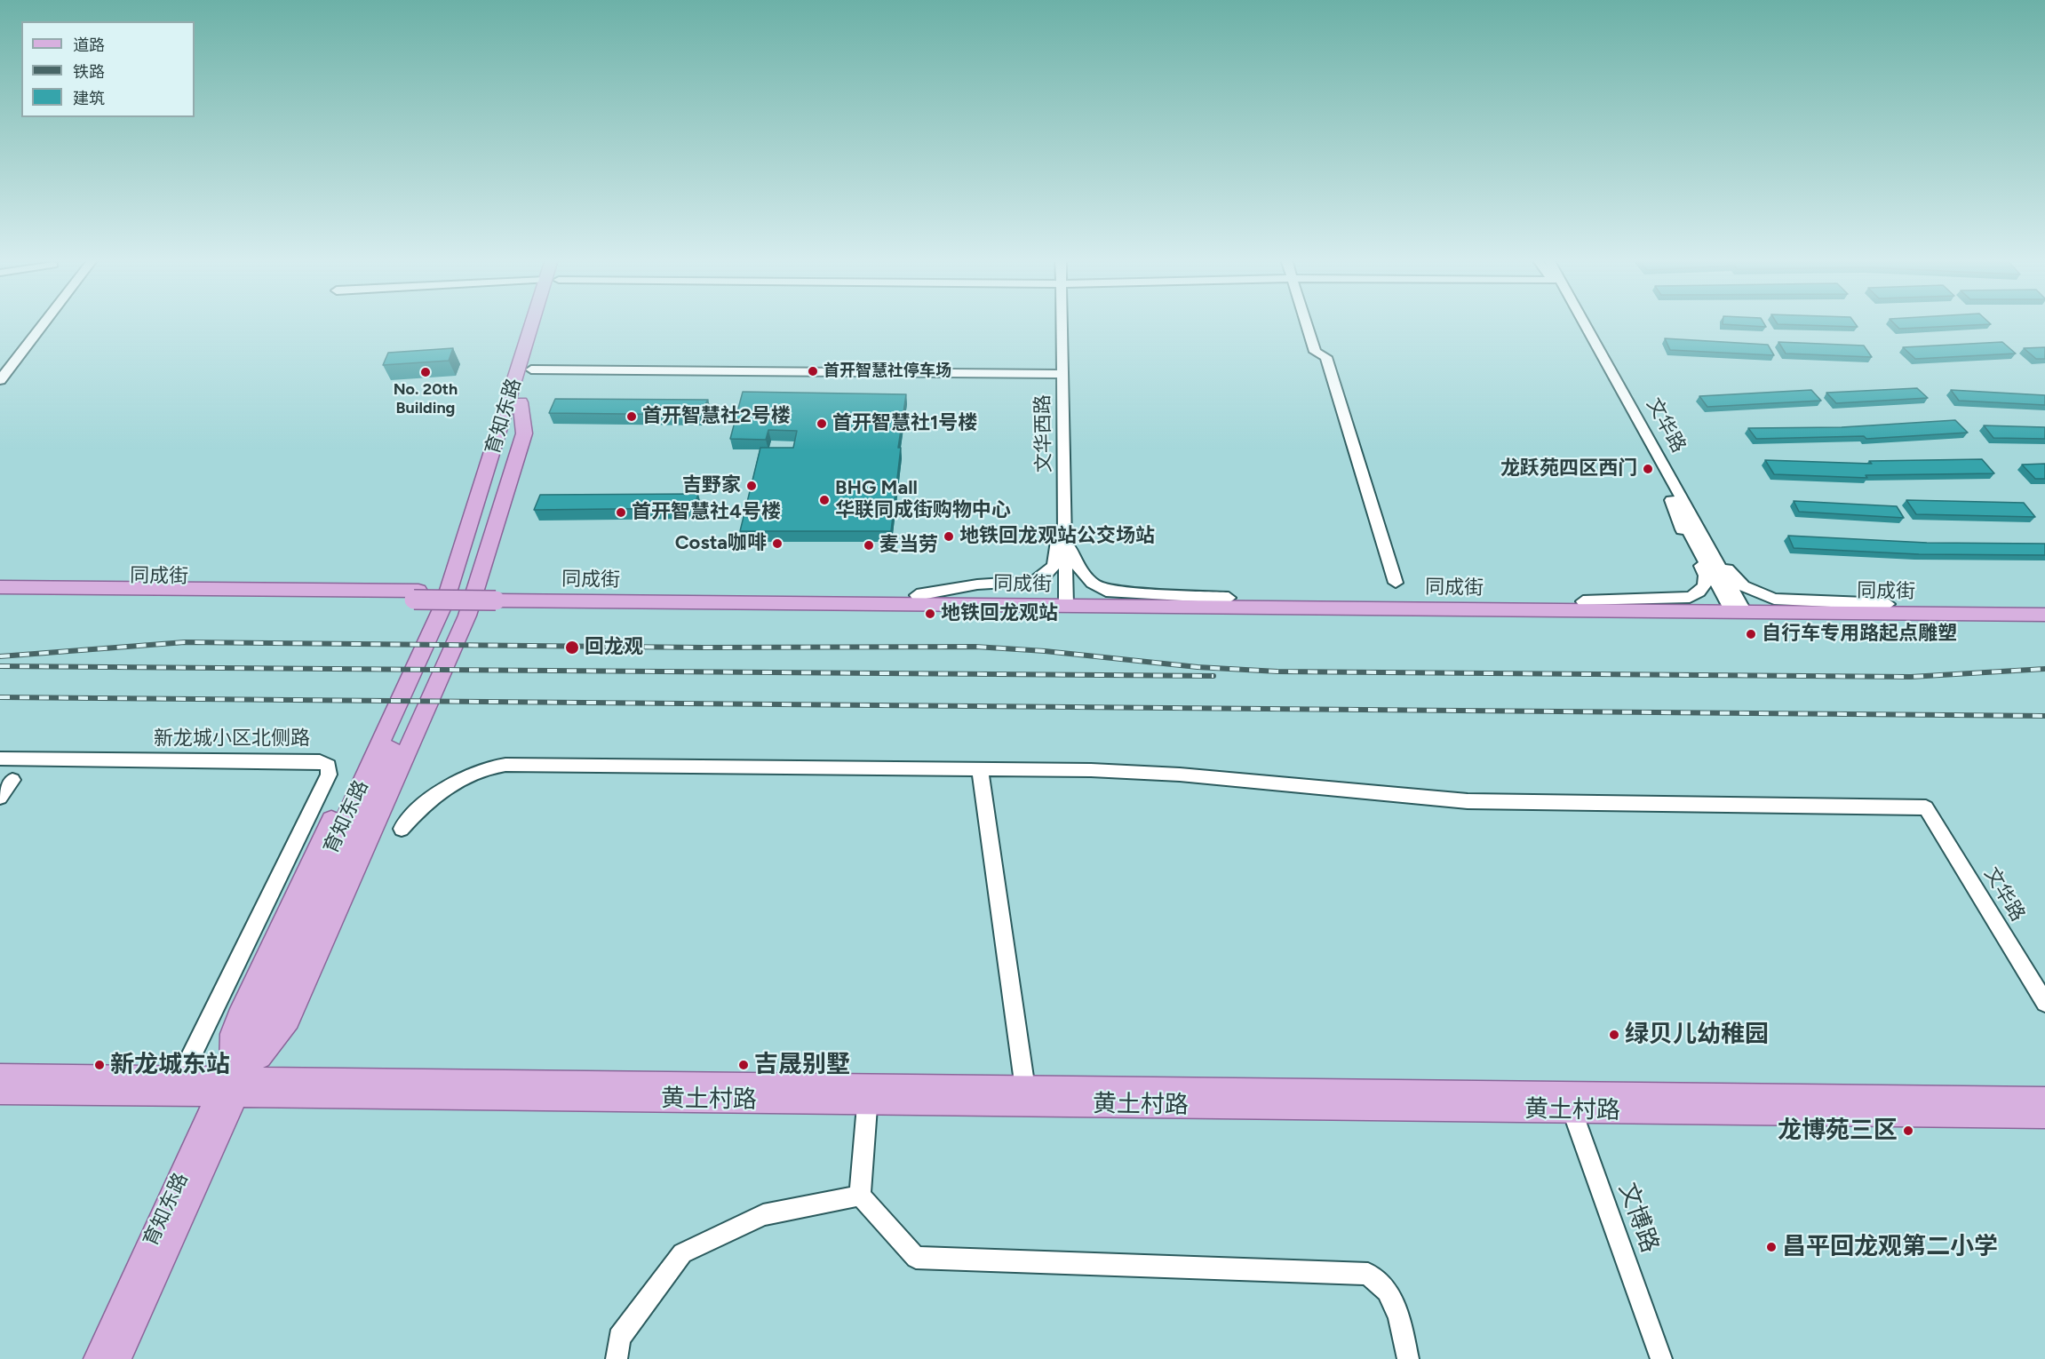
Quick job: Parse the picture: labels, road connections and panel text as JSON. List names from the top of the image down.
{
  "streets": {
    "main road": ["育知东路", "同成街", "黄土村路"],
    "street": [
      "文华路",
      "文华西路",
      "新龙城小区北侧路",
      "文博路"
    ]
  },
  "crossings": [
    ["育知东路", "黄土村路"],
    ["文华路", "同成街"],
    ["文华西路", "同成街"],
    ["黄土村路", "文博路"]
  ],
  "places": [
    "首开智慧社停车场",
    "No. 20th Building",
    "首开智慧社2号楼",
    "首开智慧社1号楼",
    "龙跃苑四区西门",
    "吉野家",
    "BHG Mall 华联同成街购物中心",
    "首开智慧社4号楼",
    "地铁回龙观站公交场站",
    "Costa咖啡",
    "麦当劳",
    "地铁回龙观站",
    "自行车专用路起点雕塑",
    "回龙观",
    "绿贝儿幼稚园",
    "新龙城东站",
    "吉晟别墅",
    "龙博苑三区",
    "昌平回龙观第二小学"
  ],
  "legend": ["道路", "铁路", "建筑"]
}
